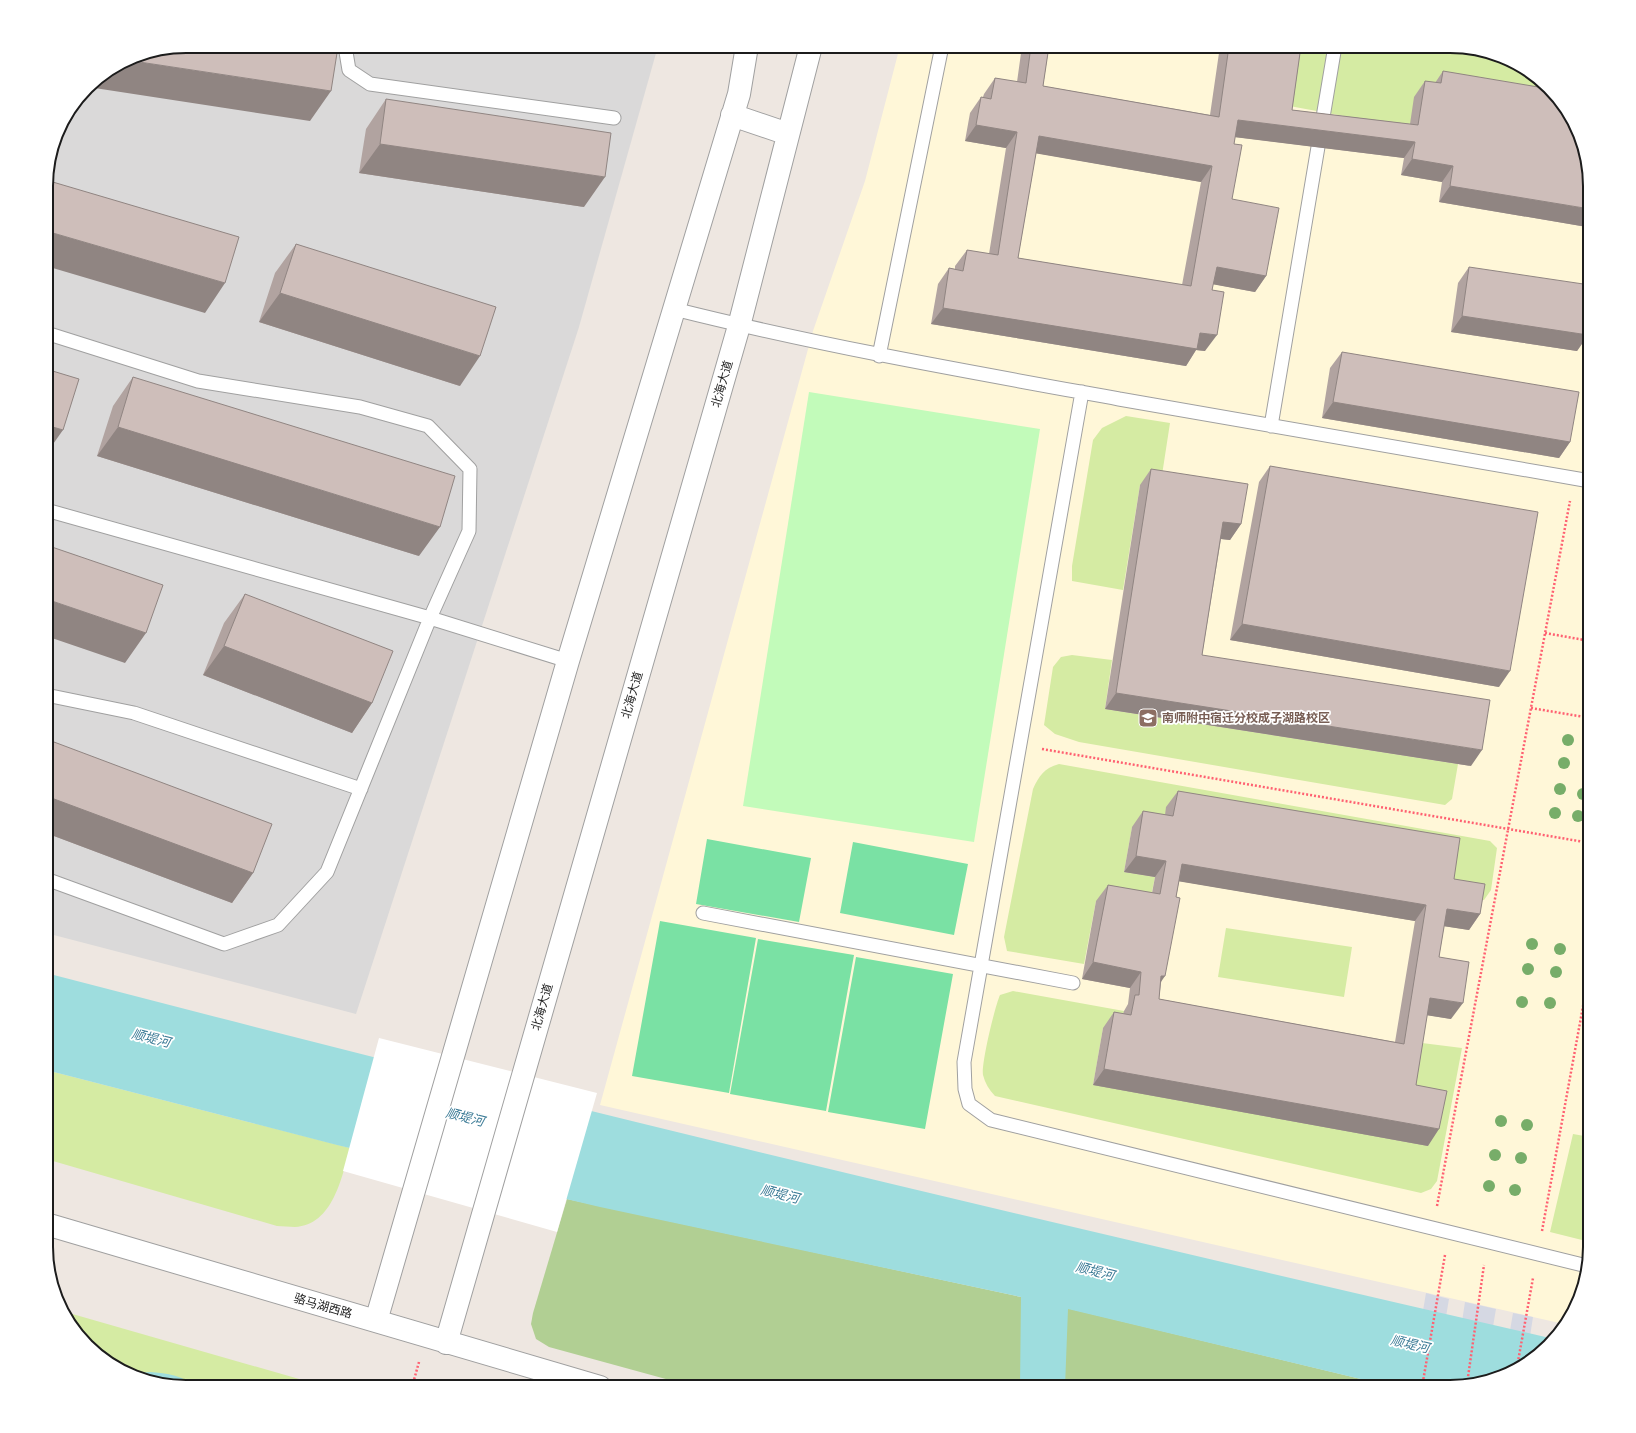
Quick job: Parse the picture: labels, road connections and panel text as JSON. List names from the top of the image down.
{
  "streets": {
    "street": ["北海大道", "骆马湖西路"]
  },
  "crossings": [
    ["北海大道", "骆马湖西路"]
  ],
  "water": ["顺堤河"],
  "places": {
    "school or university": ["南师附中宿迁分校成子湖路校区"]
  }
}
